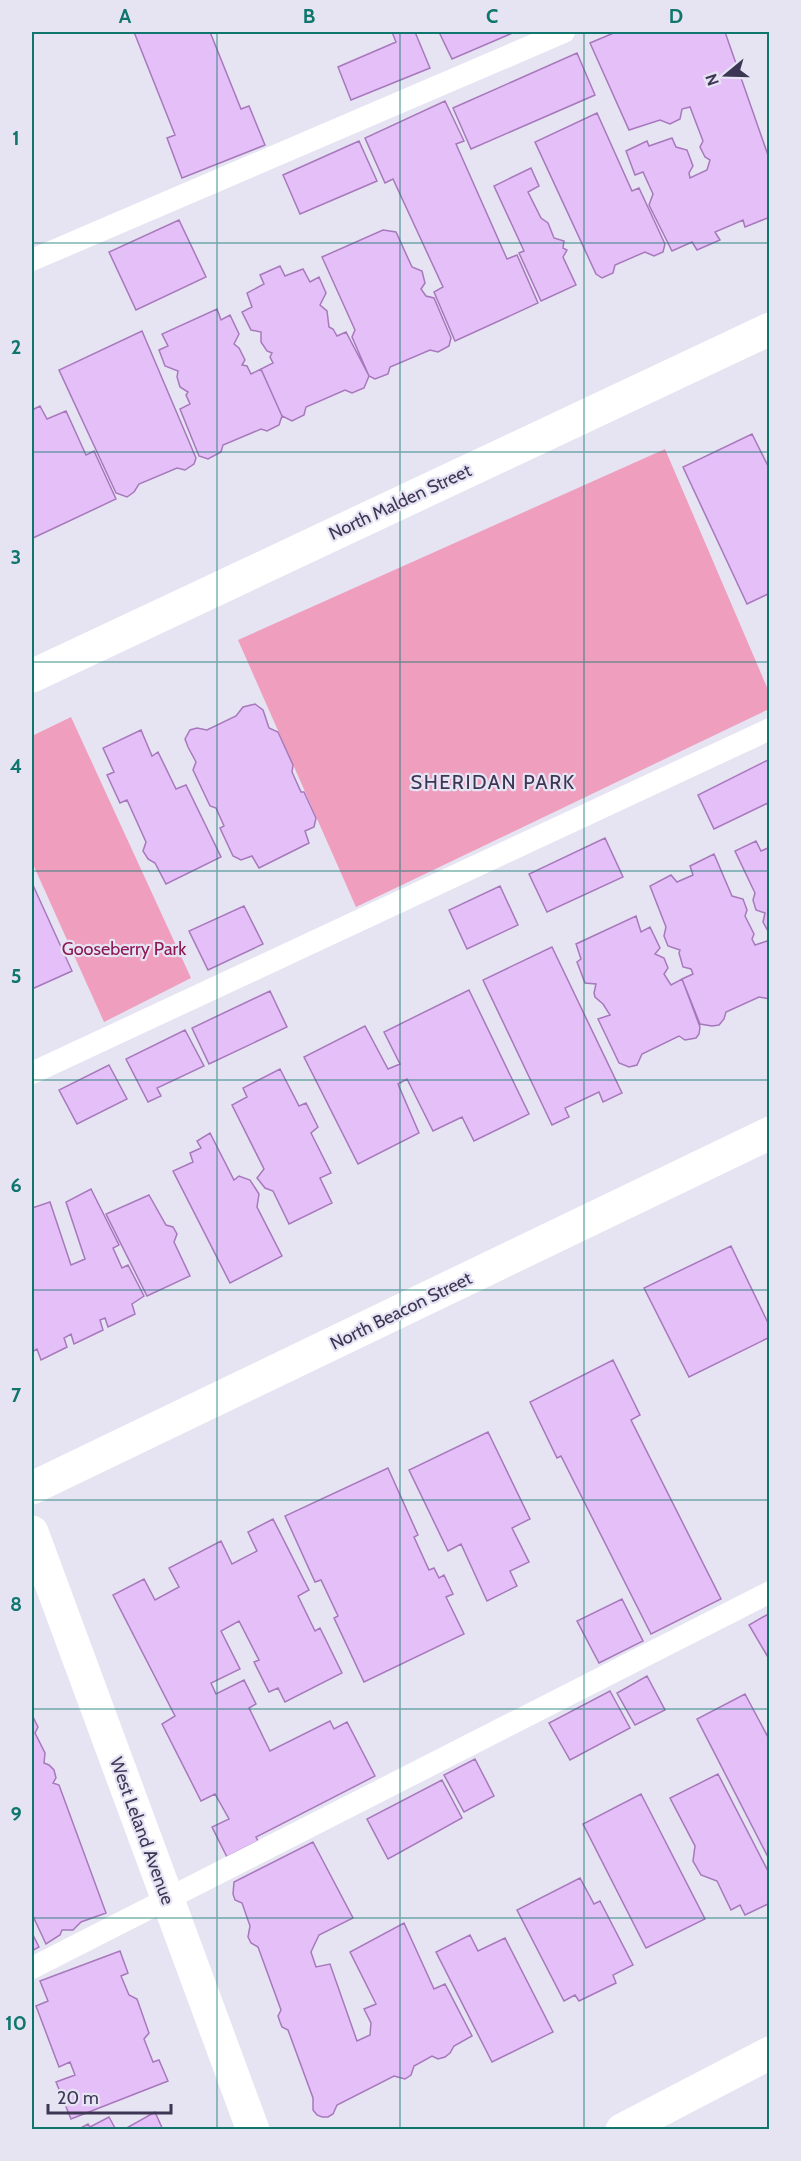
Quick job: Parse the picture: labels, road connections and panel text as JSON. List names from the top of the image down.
{
  "streets": {
    "street": ["North Malden Street", "North Beacon Street", "West Leland Avenue"]
  },
  "districts": ["SHERIDAN PARK"],
  "parks": ["Gooseberry Park"],
  "scale_bar": "20 m",
  "north": "left",
  "grid": {
    "columns": [
      "A",
      "B",
      "C",
      "D"
    ],
    "rows": [
      "1",
      "2",
      "3",
      "4",
      "5",
      "6",
      "7",
      "8",
      "9",
      "10"
    ]
  }
}
